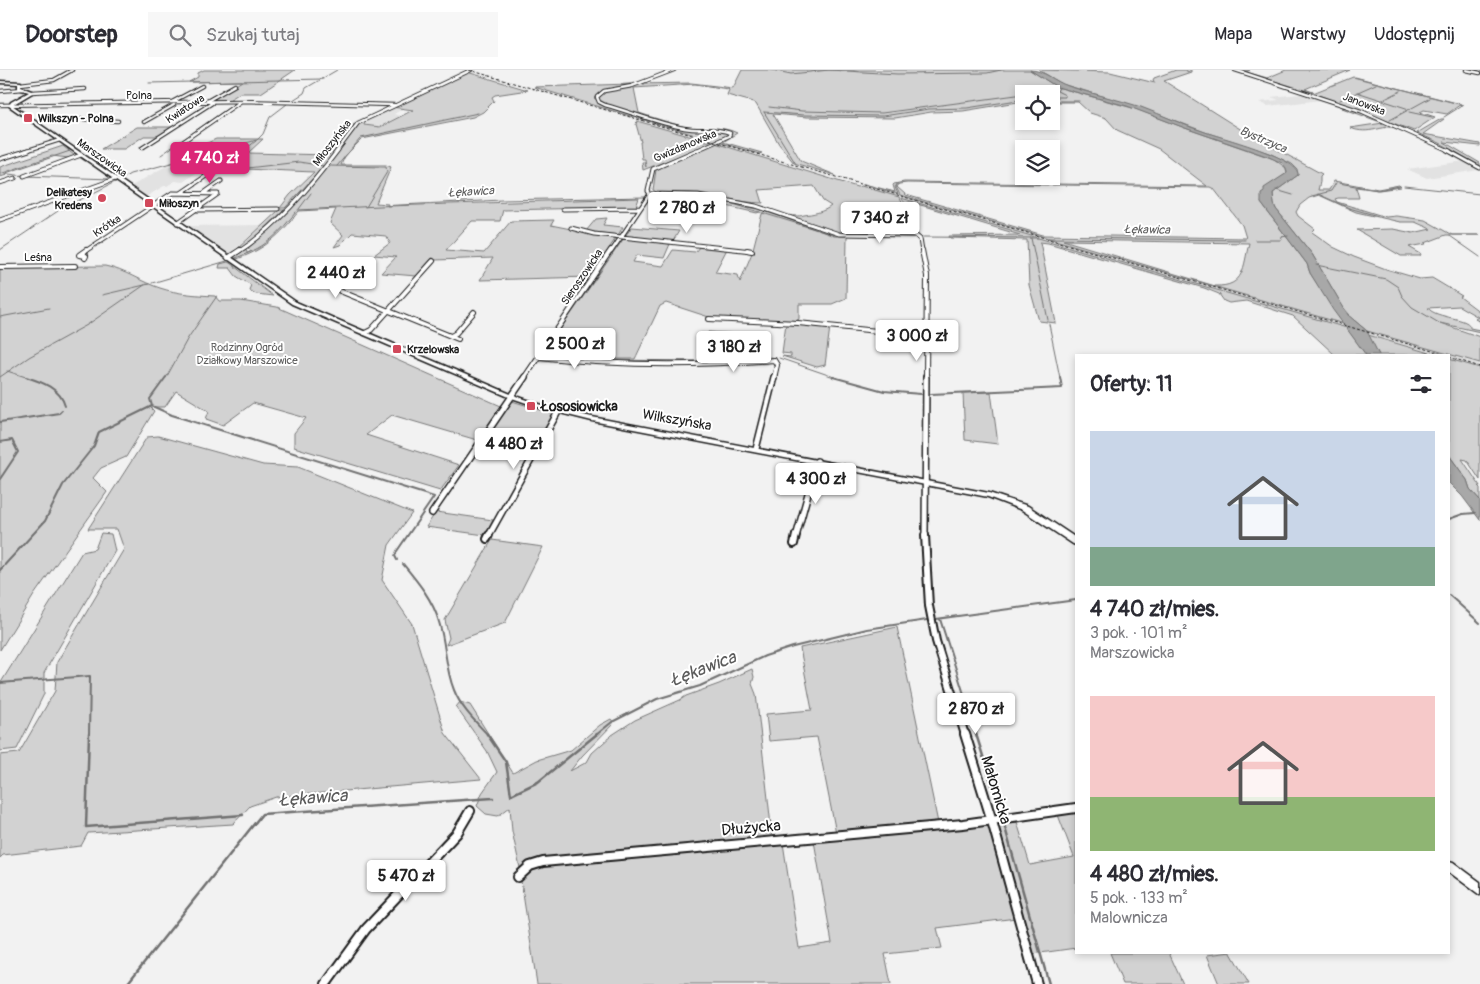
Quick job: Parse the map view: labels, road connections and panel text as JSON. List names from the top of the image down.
{
  "streets": {
    "street": [
      "Polna",
      "Janowska",
      "Kwiatowa",
      "Miłoszyńska",
      "Gwizdanowska",
      "Marszowicka",
      "Krótka",
      "Leśna",
      "Sieroszowicka",
      "Wilkszyńska",
      "Małomicka",
      "Dłużycka"
    ]
  },
  "crossings": [
    ["Polna", "Kwiatowa"],
    ["Polna", "Miłoszyńska"],
    ["Polna", "Marszowicka"],
    ["Miłoszyńska", "Marszowicka"],
    ["Miłoszyńska", "Wilkszyńska"],
    ["Gwizdanowska", "Sieroszowicka"],
    ["Marszowicka", "Krótka"],
    ["Marszowicka", "Wilkszyńska"],
    ["Sieroszowicka", "Wilkszyńska"],
    ["Wilkszyńska", "Małomicka"],
    ["Małomicka", "Dłużycka"]
  ],
  "water": ["Bystrzyca", "Łękawica"],
  "parks": ["Rodzinny Ogród Działkowy Marszowice"],
  "places": {
    "transit": [
      "Wilkszyn - Polna",
      "Miłoszyn",
      "Krzelowska",
      "Łososiowicka"
    ],
    "other": ["Delikatesy Kredens"]
  },
  "page": {
    "header": "Doorstep",
    "search": "Szukaj tutaj",
    "nav": ["Mapa", "Warstwy", "Udostępnij"],
    "price": [
      "4 740 zł",
      "2 780 zł",
      "7 340 zł",
      "2 440 zł",
      "3 000 zł",
      "2 500 zł",
      "3 180 zł",
      "4 480 zł",
      "4 300 zł",
      "2 870 zł",
      "5 470 zł"
    ],
    "heading": "Oferty: 11",
    "list": [
      {
        "name": "4 740 zł/mies.",
        "note": "3 pok. · 101 m² · Marszowicka"
      },
      {
        "name": "4 480 zł/mies.",
        "note": "5 pok. · 133 m² · Malownicza"
      }
    ]
  }
}
